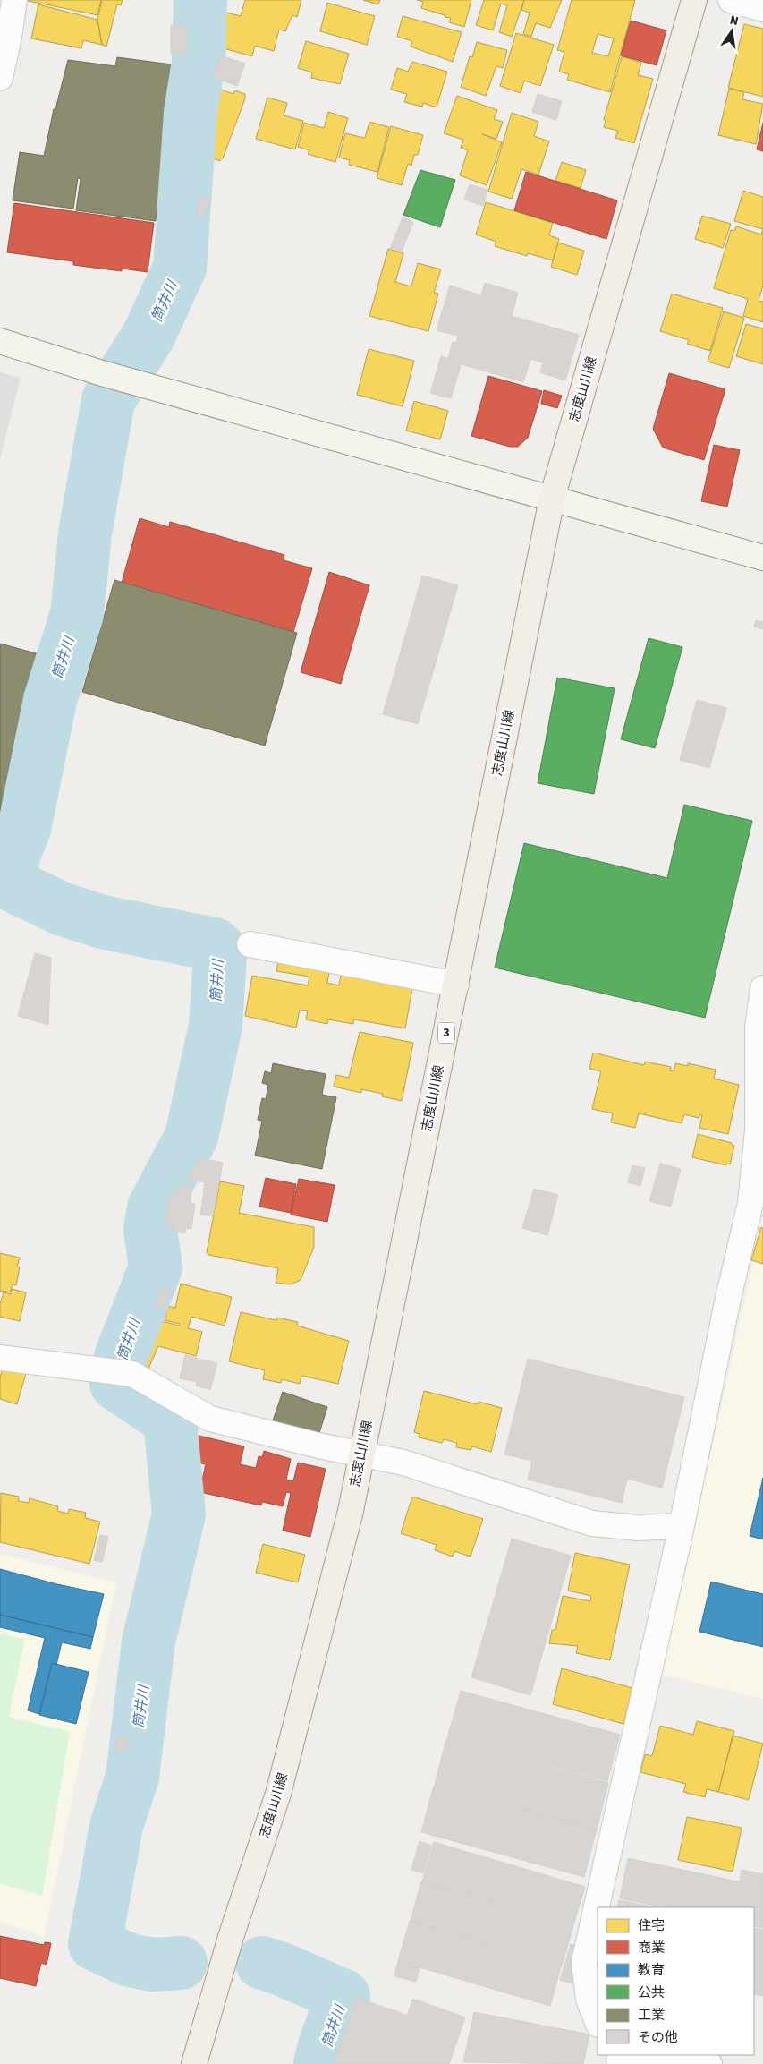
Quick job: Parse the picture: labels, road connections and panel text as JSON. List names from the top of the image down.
{
  "streets": {
    "main road": ["志度山川線", "3"]
  },
  "water": ["筒井川"],
  "legend": [
    "住宅",
    "商業",
    "教育",
    "公共",
    "工業",
    "その他"
  ],
  "north": "top"
}
